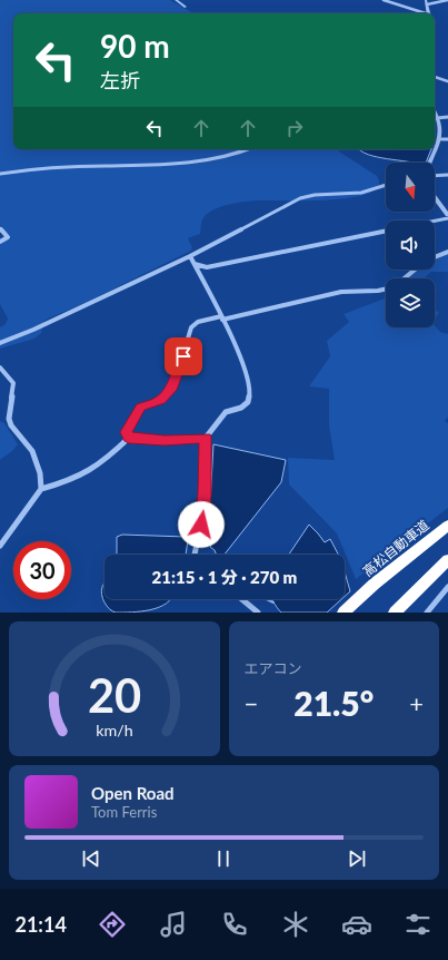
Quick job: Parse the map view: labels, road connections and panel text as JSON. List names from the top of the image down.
{
  "streets": {
    "highway": ["高松自動車道"]
  },
  "north": "bottom",
  "page": {
    "turn": ["90 m", "左折"],
    "limit": "30",
    "trip": "21:15 · 1 分 · 270 m",
    "tile": "エアコン",
    "heat": ["−", "21.5°", "+"],
    "song": ["Open Road", "Tom Ferris"],
    "tabs": "21:14",
    "gauge": ["20", "km/h"]
  }
}
